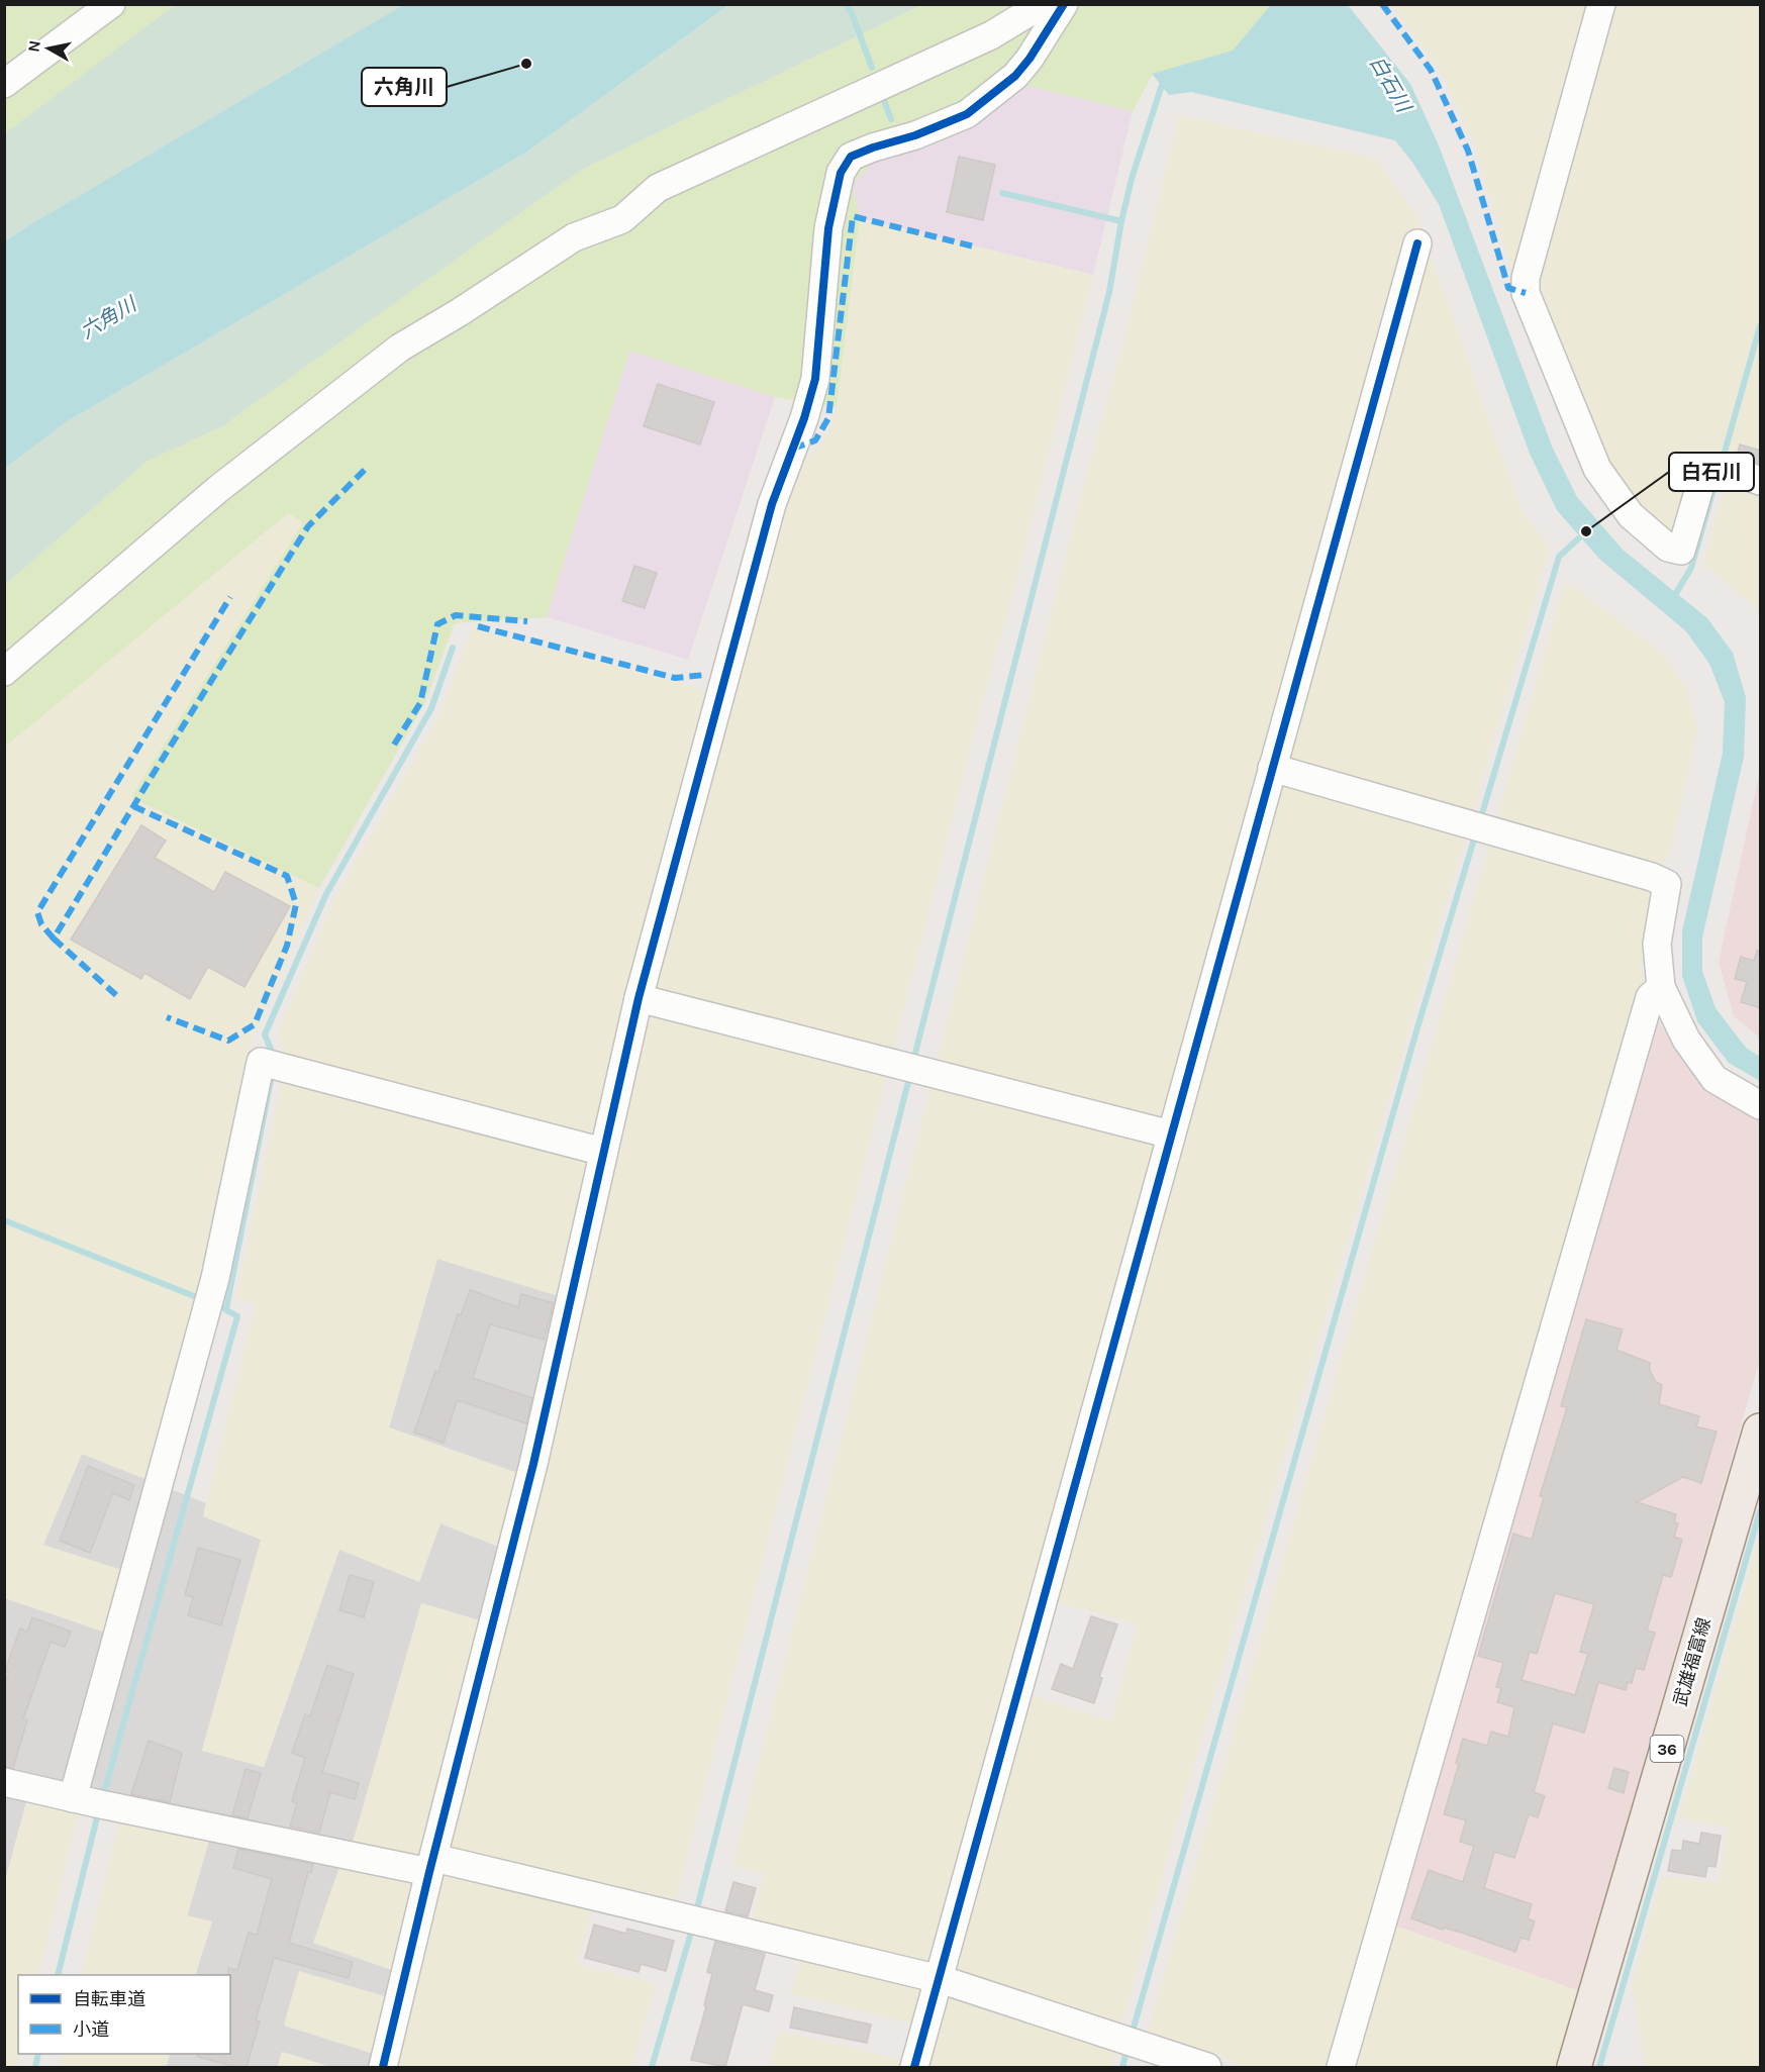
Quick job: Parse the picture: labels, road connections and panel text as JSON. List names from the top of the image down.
{
  "streets": {
    "main road": ["武雄福富線", "36"]
  },
  "water": ["白石川", "六角川"],
  "places": ["六角川", "白石川"],
  "legend": ["自転車道", "小道"],
  "north": "left"
}
